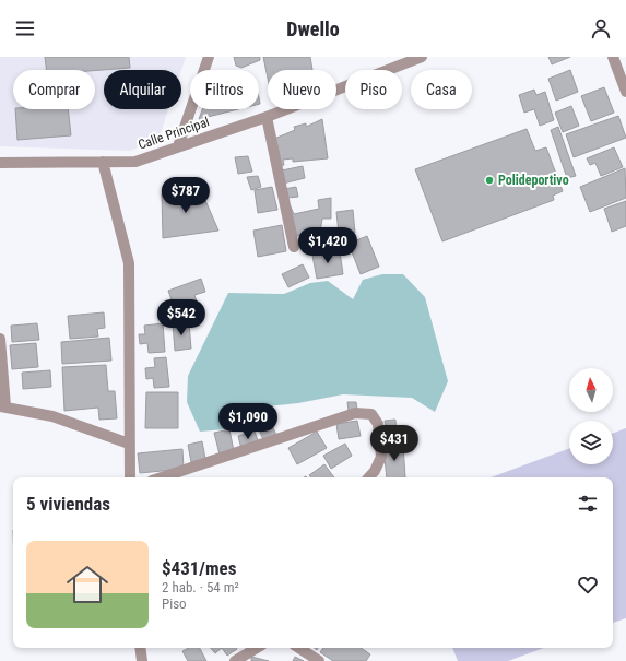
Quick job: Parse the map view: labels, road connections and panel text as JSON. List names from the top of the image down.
{
  "streets": {
    "street": ["Calle Principal"]
  },
  "places": ["Polideportivo"],
  "north": "top",
  "page": {
    "header": "Dwello",
    "chip": [
      "Comprar",
      "Alquilar",
      "Filtros",
      "Nuevo",
      "Piso",
      "Casa"
    ],
    "price": [
      "$787",
      "$1,420",
      "$542",
      "$1,090",
      "$431"
    ],
    "heading": "5 viviendas",
    "list": [
      {
        "name": "$431/mes",
        "note": "2 hab. · 54 m² · Piso"
      }
    ]
  }
}
